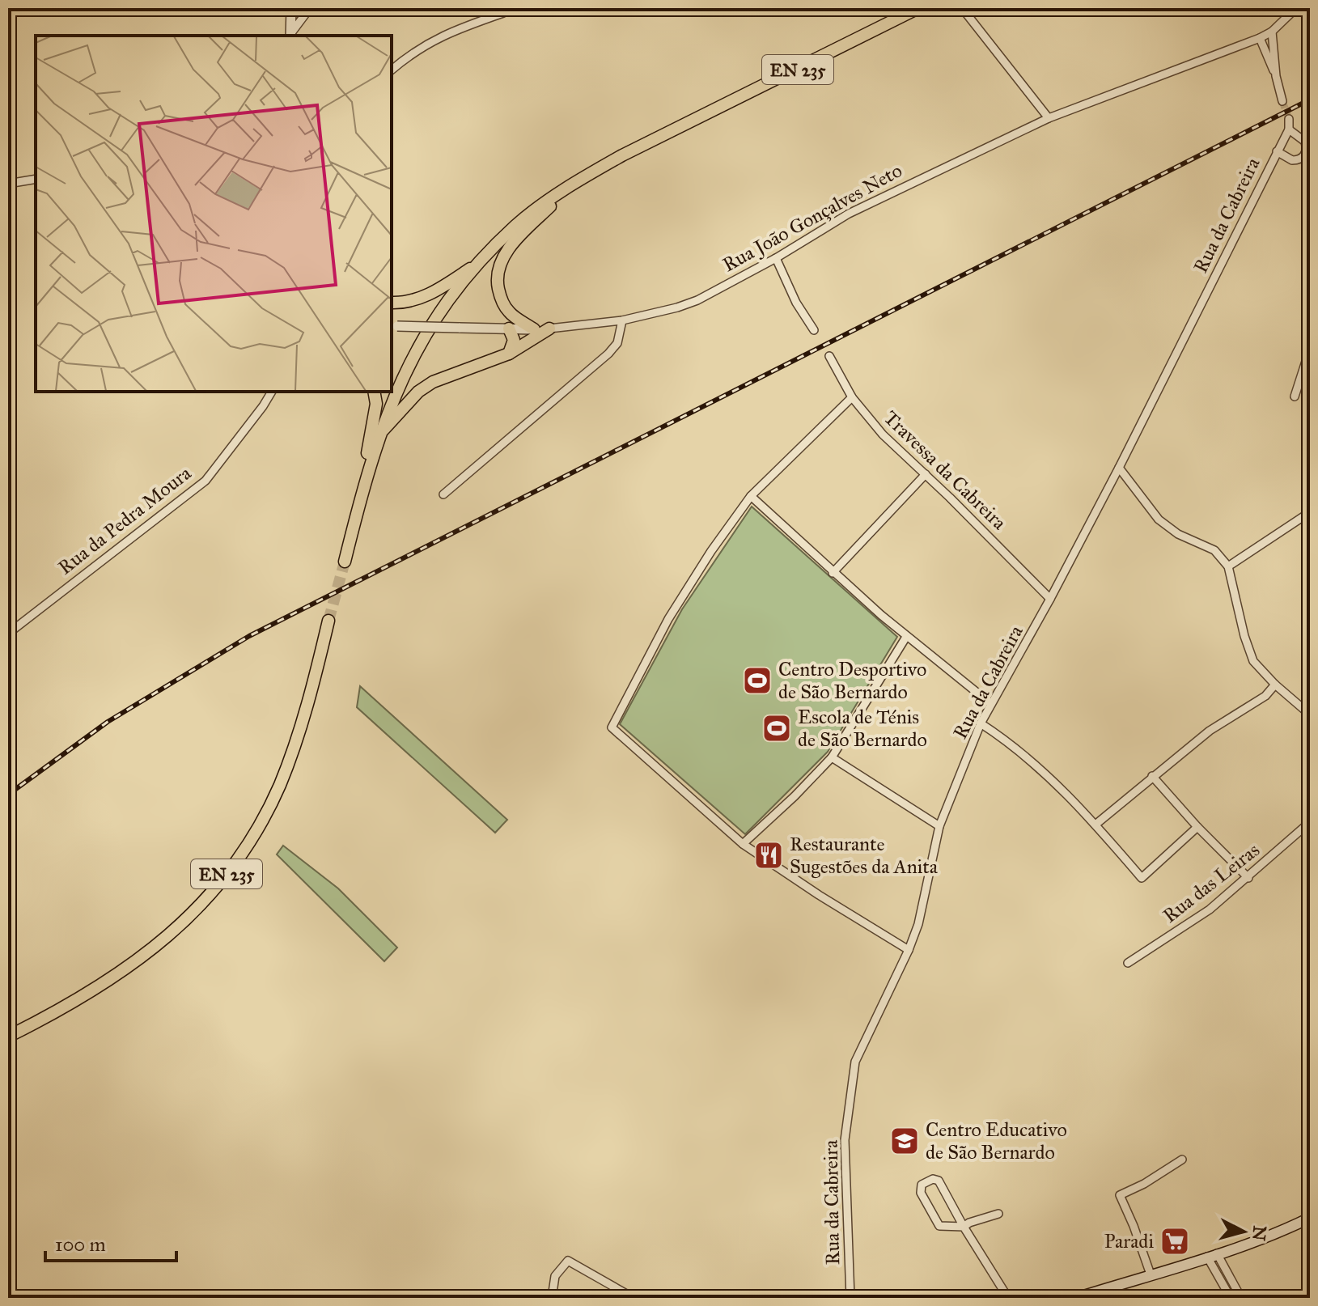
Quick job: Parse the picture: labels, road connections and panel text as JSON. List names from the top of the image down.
{
  "streets": {
    "main road": ["EN 235"],
    "street": [
      "Rua da Cabreira",
      "Rua João Gonçalves Neto",
      "Travessa da Cabreira",
      "Rua da Pedra Moura",
      "Rua das Leiras"
    ]
  },
  "crossings": [
    ["Rua da Cabreira", "Travessa da Cabreira"]
  ],
  "places": {
    "sports": ["Centro Desportivo de São Bernardo", "Escola de Ténis de São Bernardo"],
    "restaurant": ["Restaurante Sugestões da Anita"],
    "school or university": ["Centro Educativo de São Bernardo"],
    "supermarket": ["Paradi"]
  },
  "scale_bar": "100 m",
  "north": "right"
}
